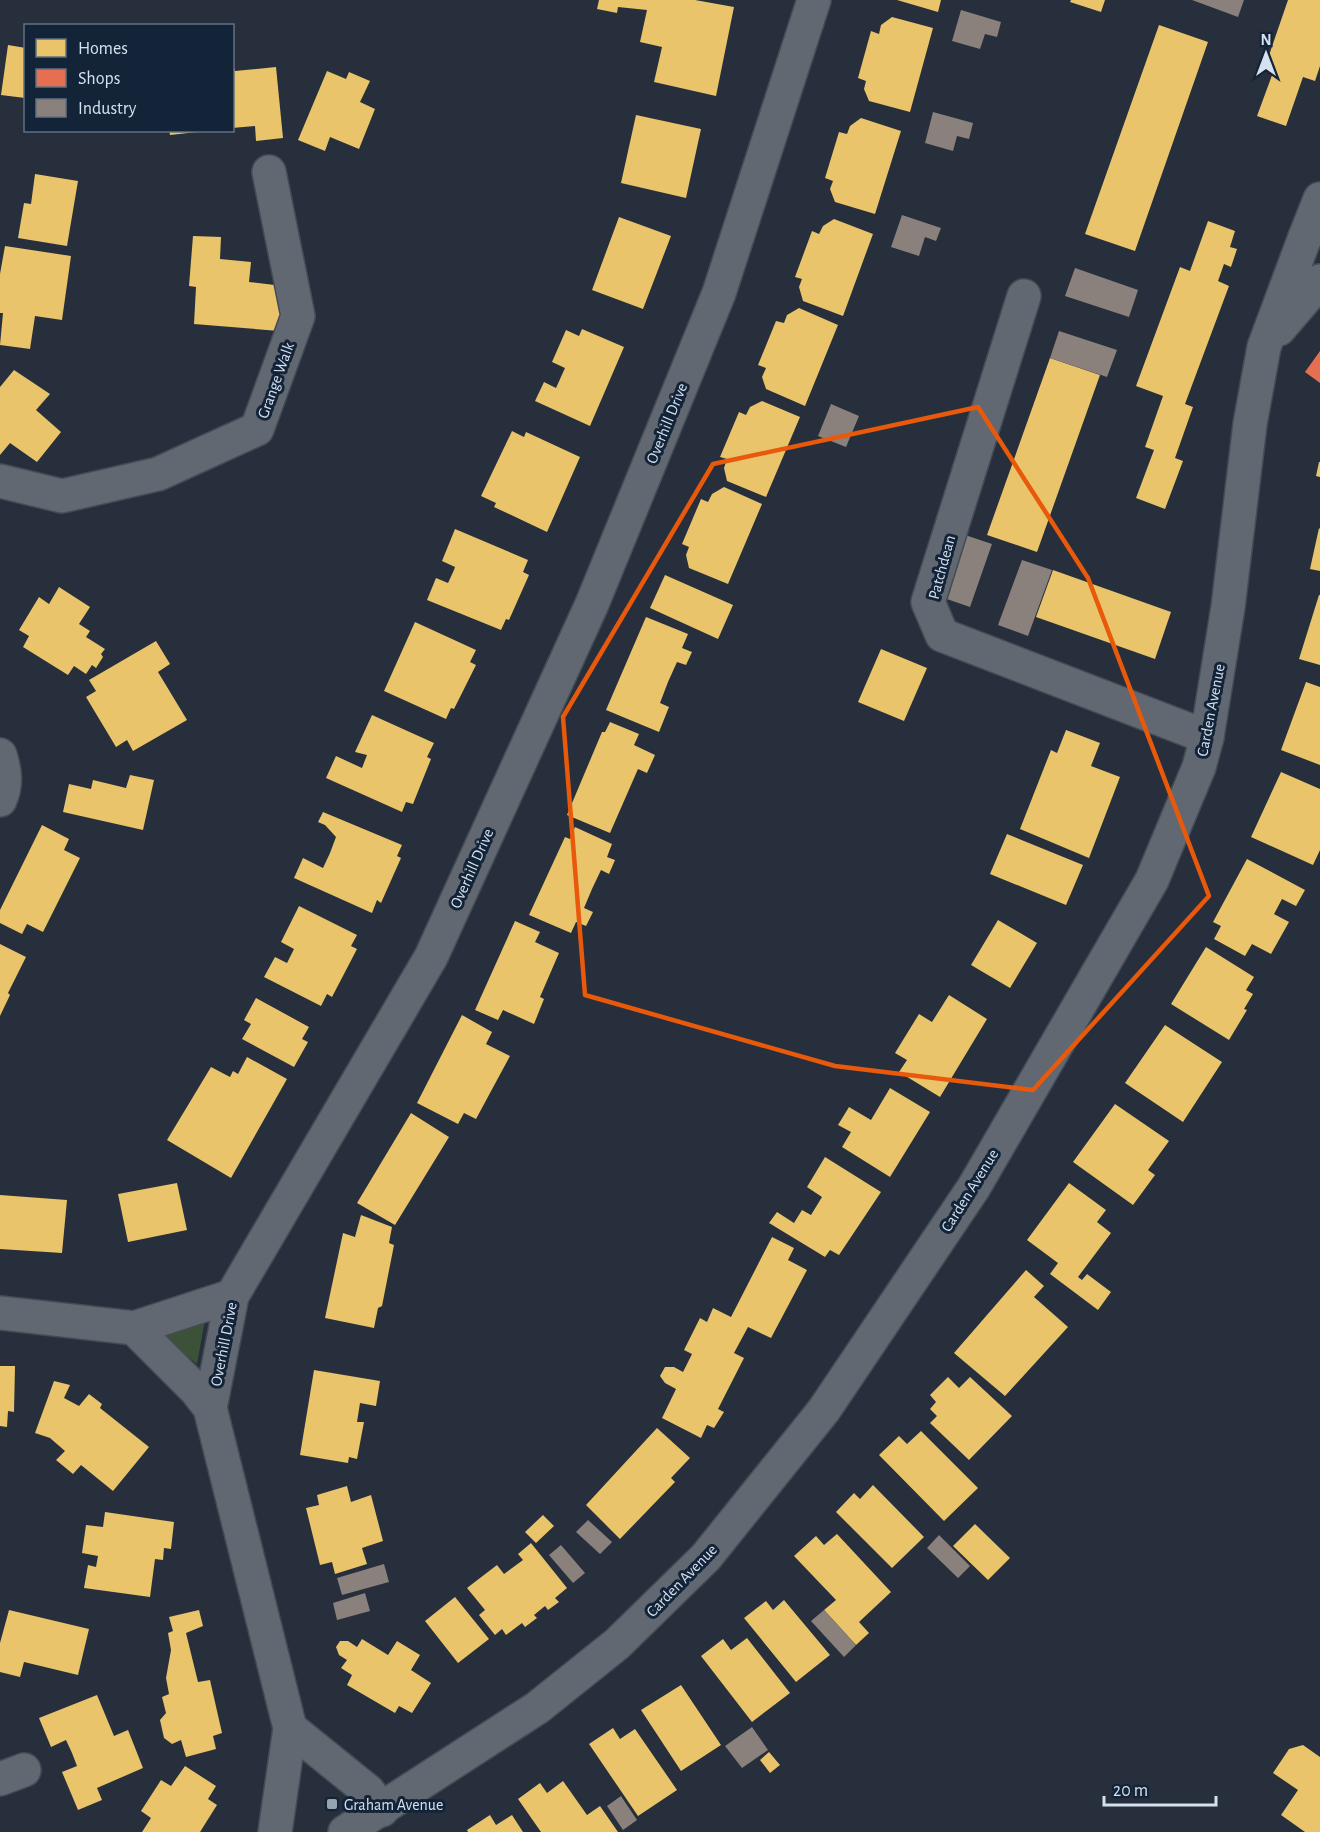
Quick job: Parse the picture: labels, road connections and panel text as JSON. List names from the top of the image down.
{
  "streets": {
    "street": [
      "Grange Walk",
      "Overhill Drive",
      "Patchdean",
      "Carden Avenue"
    ]
  },
  "crossings": [
    ["Patchdean", "Carden Avenue"]
  ],
  "places": {
    "transit": ["Graham Avenue"]
  },
  "legend": ["Homes", "Shops", "Industry"],
  "scale_bar": "20 m",
  "north": "top"
}
